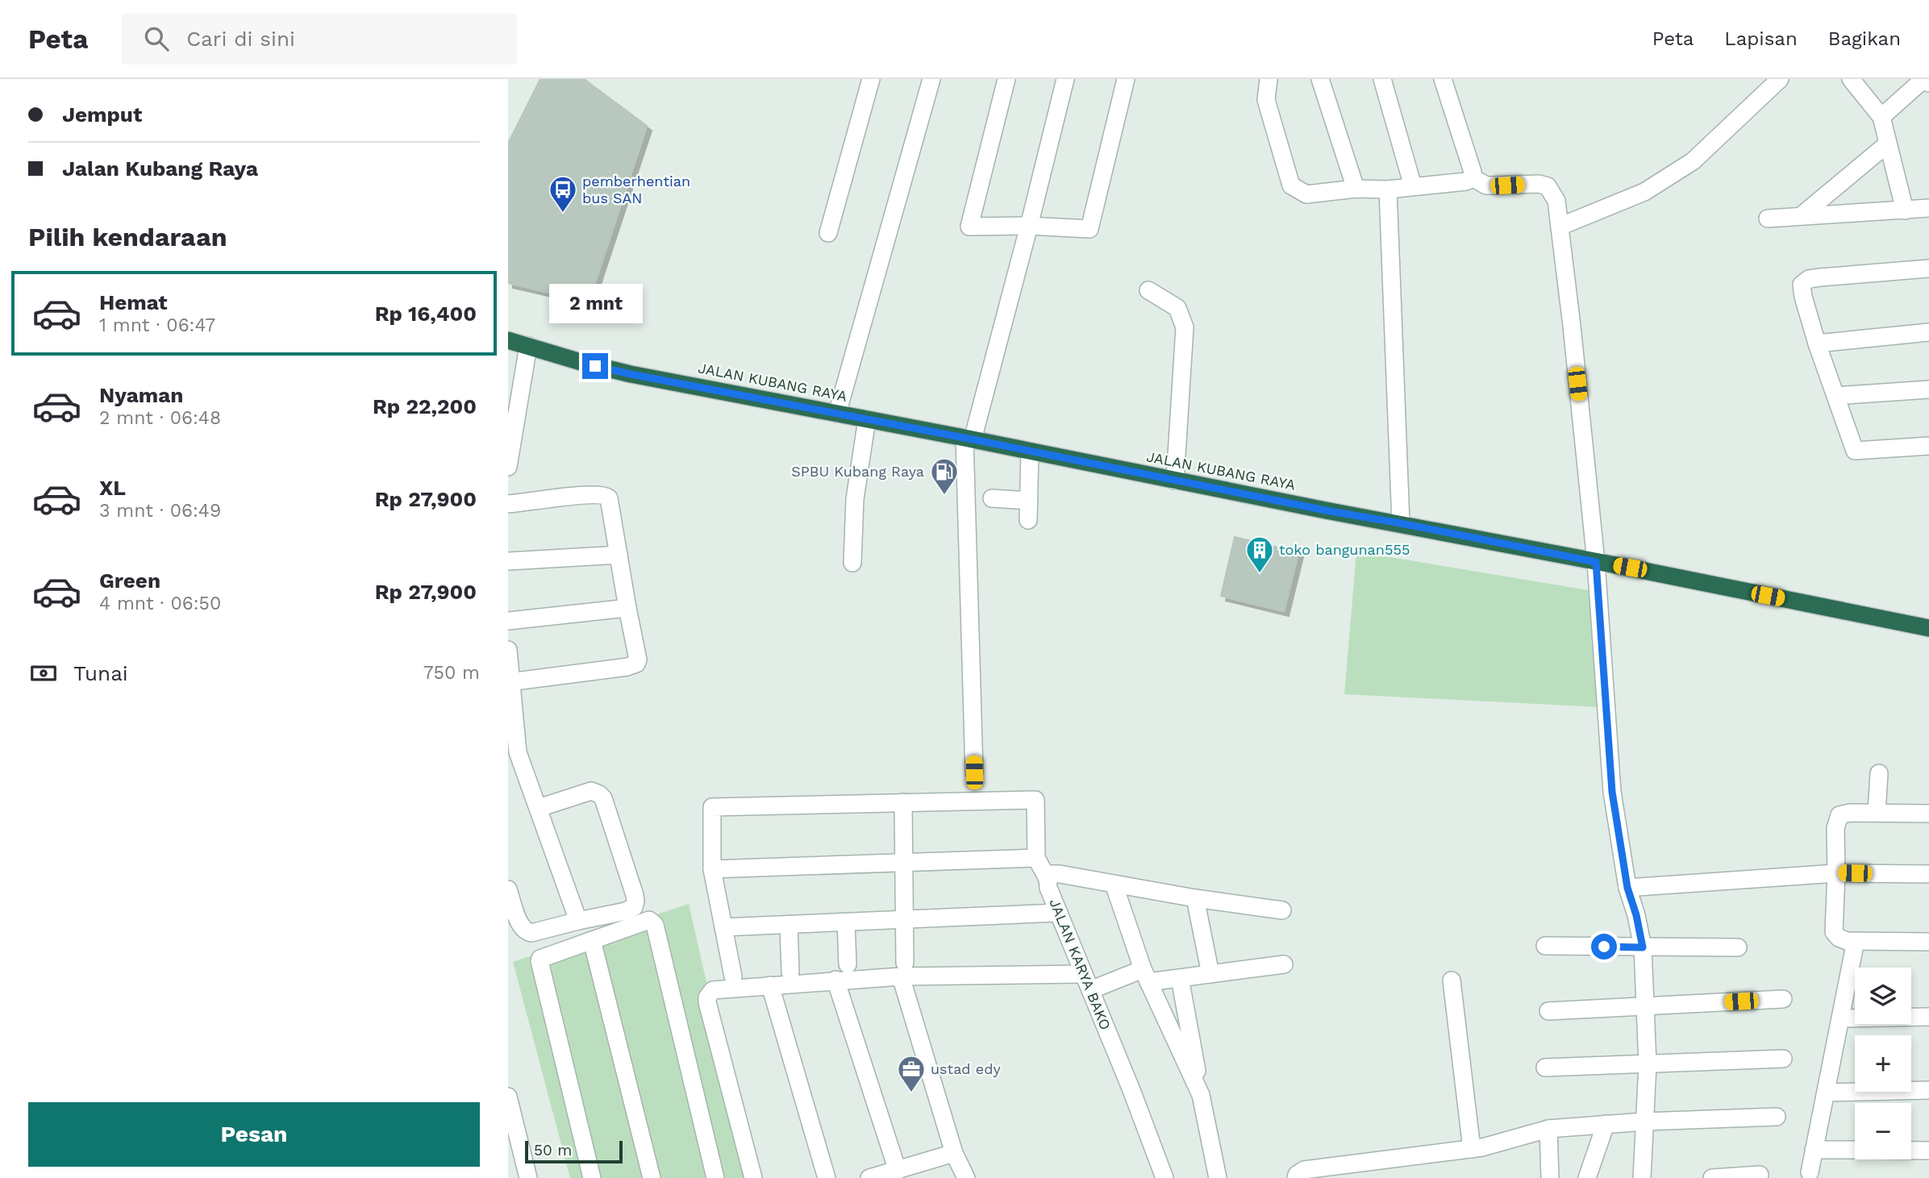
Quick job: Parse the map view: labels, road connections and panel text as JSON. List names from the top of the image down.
{
  "streets": {
    "highway": ["JALAN KUBANG RAYA"],
    "street": ["JALAN KARYA BAKO"]
  },
  "places": {
    "bus stop": ["pemberhentian bus SAN"],
    "fuel station": ["SPBU Kubang Raya"],
    "building": ["toko bangunan555"],
    "office": ["ustad edy"]
  },
  "scale_bar": "50 m",
  "page": {
    "header": "Peta",
    "search": "Cari di sini",
    "nav": ["Peta", "Lapisan", "Bagikan"],
    "banner": ["Jemput", "Jalan Kubang Raya"],
    "heading": "Pilih kendaraan",
    "list": [
      {
        "name": "Hemat",
        "note": "1 mnt · 06:47",
        "value": "Rp 16,400"
      },
      {
        "name": "Nyaman",
        "note": "2 mnt · 06:48",
        "value": "Rp 22,200"
      },
      {
        "name": "XL",
        "note": "3 mnt · 06:49",
        "value": "Rp 27,900"
      },
      {
        "name": "Green",
        "note": "4 mnt · 06:50",
        "value": "Rp 27,900"
      }
    ],
    "bubble": "2 mnt",
    "pay": ["Tunai", "750 m"],
    "map_buttons": ["+", "−"],
    "buttons": "Pesan",
    "scale": "50 m"
  }
}
